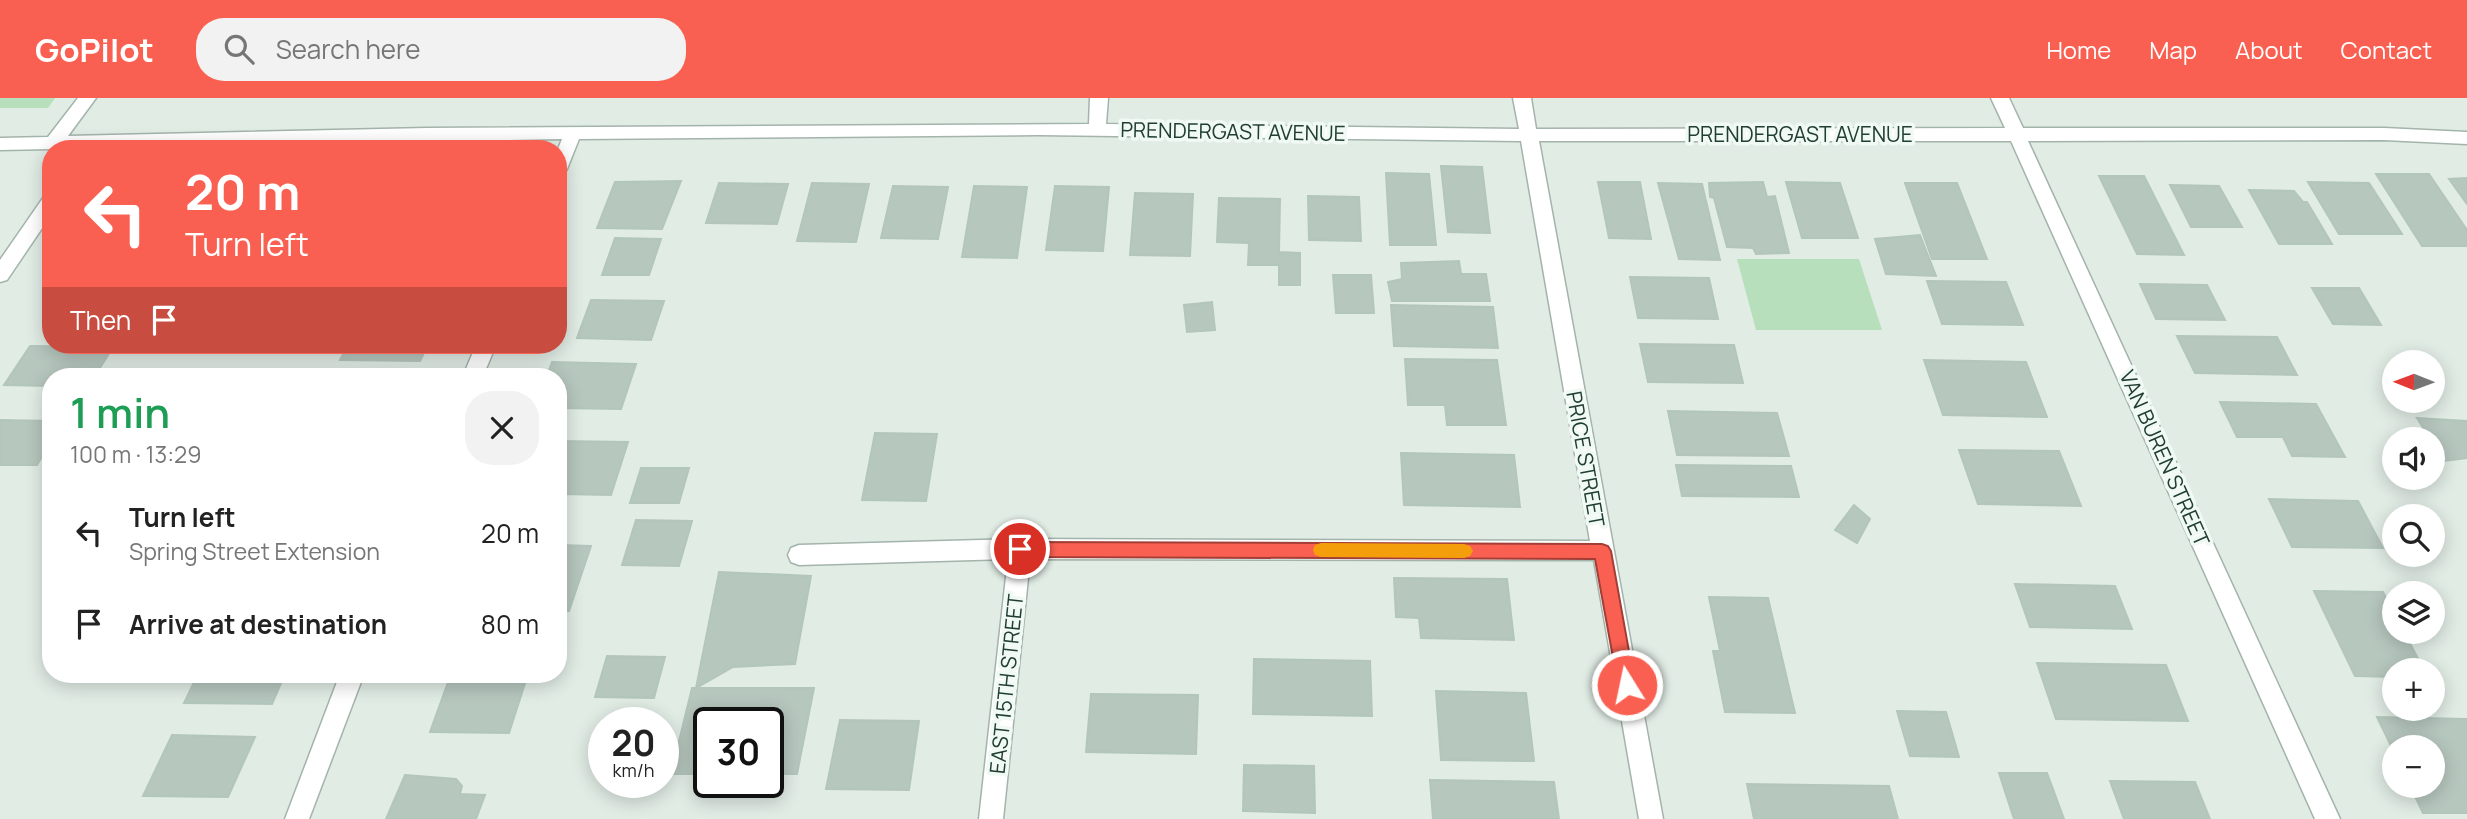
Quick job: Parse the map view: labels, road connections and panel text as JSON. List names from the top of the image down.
{
  "streets": {
    "street": [
      "PRENDERGAST AVENUE",
      "VAN BUREN STREET",
      "PRICE STREET",
      "EAST 15TH STREET"
    ]
  },
  "crossings": [
    ["PRENDERGAST AVENUE", "VAN BUREN STREET"],
    ["PRENDERGAST AVENUE", "PRICE STREET"]
  ],
  "north": "left",
  "page": {
    "header": "GoPilot",
    "search": "Search here",
    "nav": [
      "Home",
      "Map",
      "About",
      "Contact"
    ],
    "turn": ["20 m", "Turn left"],
    "then": "Then",
    "map_buttons": ["+", "−"],
    "heading": ["1 min", "100 m · 13:29"],
    "list": [
      {
        "name": "Turn left",
        "note": "Spring Street Extension",
        "value": "20 m"
      },
      {
        "name": "Arrive at destination",
        "value": "80 m"
      }
    ],
    "speed": "20 km/h",
    "limit": "30"
  }
}
